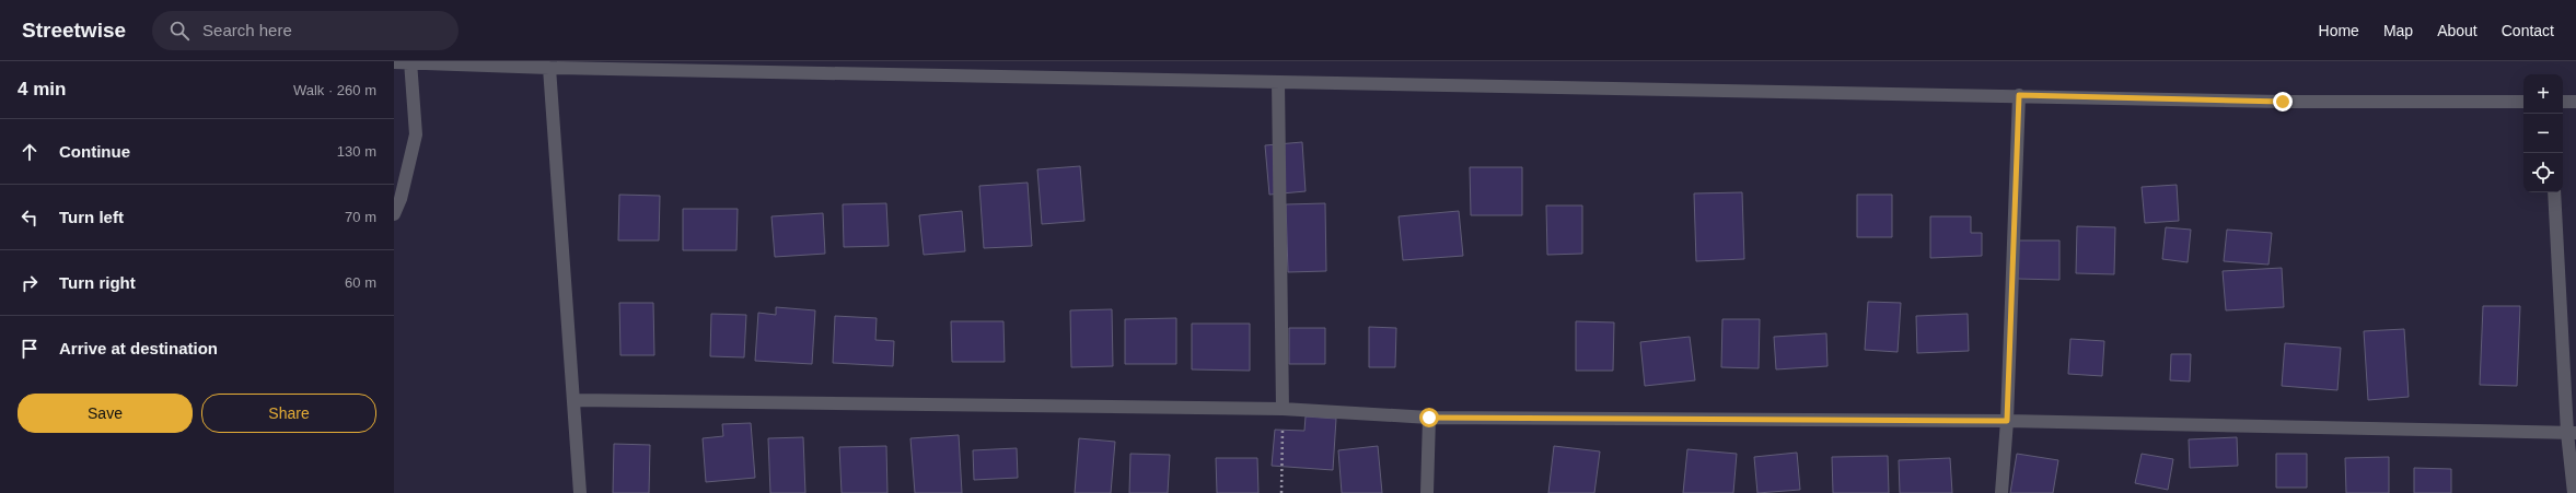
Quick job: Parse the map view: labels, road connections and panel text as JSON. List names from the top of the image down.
{
  "page": {
    "header": "Streetwise",
    "search": "Search here",
    "nav": [
      "Home",
      "Map",
      "About",
      "Contact"
    ],
    "heading": ["4 min", "Walk · 260 m"],
    "map_buttons": ["+", "−"],
    "list": [
      ["Continue", "130 m"],
      ["Turn left", "70 m"],
      ["Turn right", "60 m"],
      "Arrive at destination"
    ],
    "buttons": ["Save", "Share"]
  }
}
